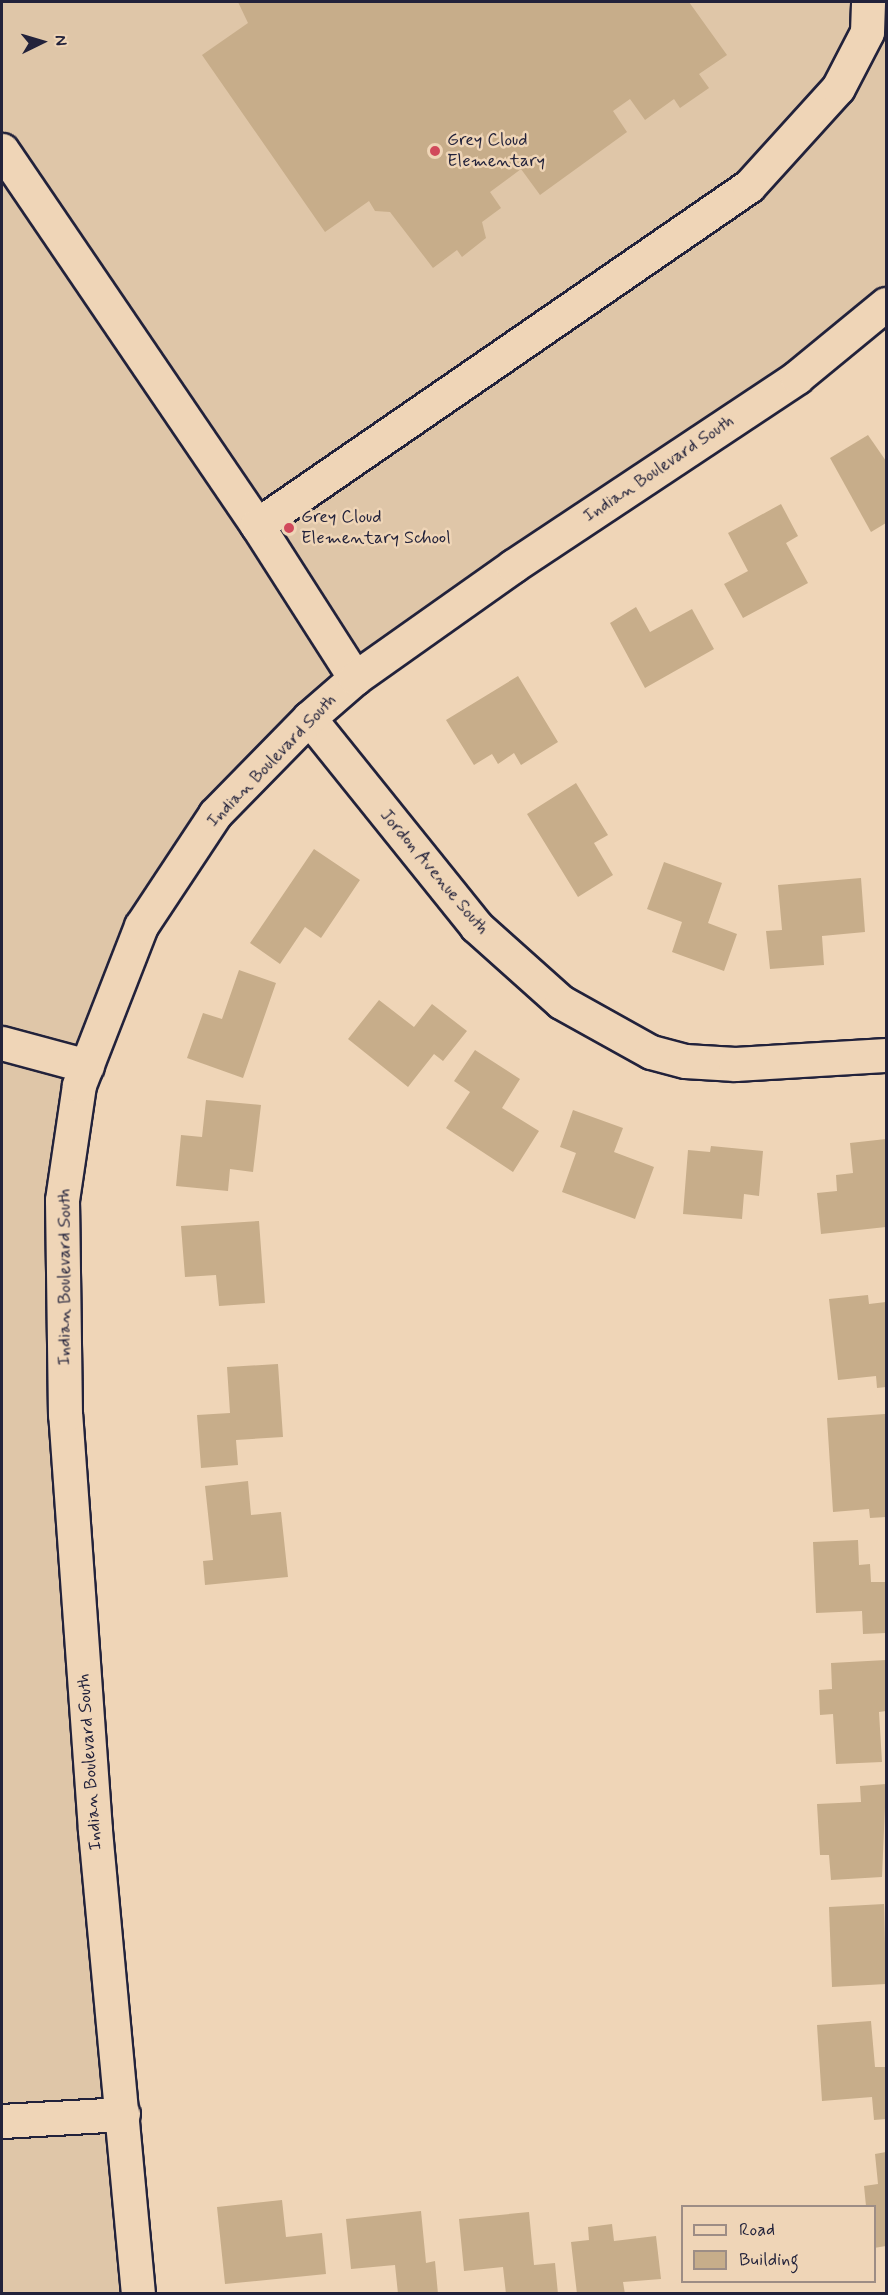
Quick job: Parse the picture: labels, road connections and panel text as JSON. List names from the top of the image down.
{
  "streets": {
    "street": ["Indian Boulevard South", "Jordon Avenue South"]
  },
  "crossings": [
    ["Indian Boulevard South", "Jordon Avenue South"]
  ],
  "places": ["Grey Cloud Elementary", "Grey Cloud Elementary School"],
  "legend": ["Road", "Building"],
  "north": "right"
}
